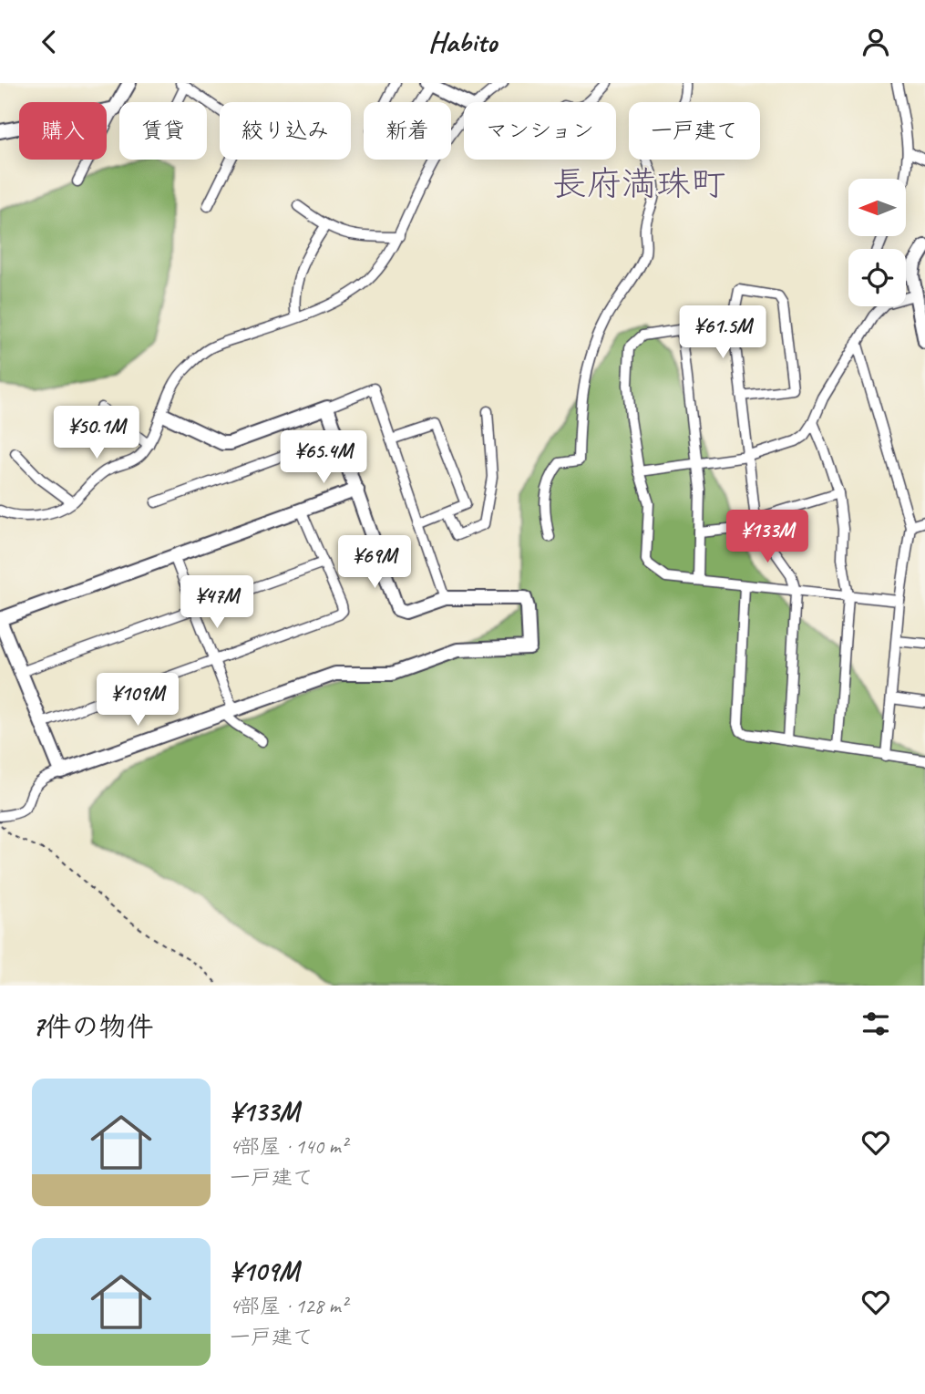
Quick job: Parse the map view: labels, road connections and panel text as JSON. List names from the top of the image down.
{
  "districts": ["長府満珠町"],
  "north": "left",
  "page": {
    "header": "Habito",
    "chip": [
      "購入",
      "賃貸",
      "絞り込み",
      "新着",
      "マンション",
      "一戸建て"
    ],
    "price": [
      "¥61.5M",
      "¥50.1M",
      "¥65.4M",
      "¥133M",
      "¥69M",
      "¥47M",
      "¥109M"
    ],
    "heading": "7件の物件",
    "list": [
      {
        "name": "¥133M",
        "note": "4部屋 · 140 m² · 一戸建て"
      },
      {
        "name": "¥109M",
        "note": "4部屋 · 128 m² · 一戸建て"
      }
    ]
  }
}
